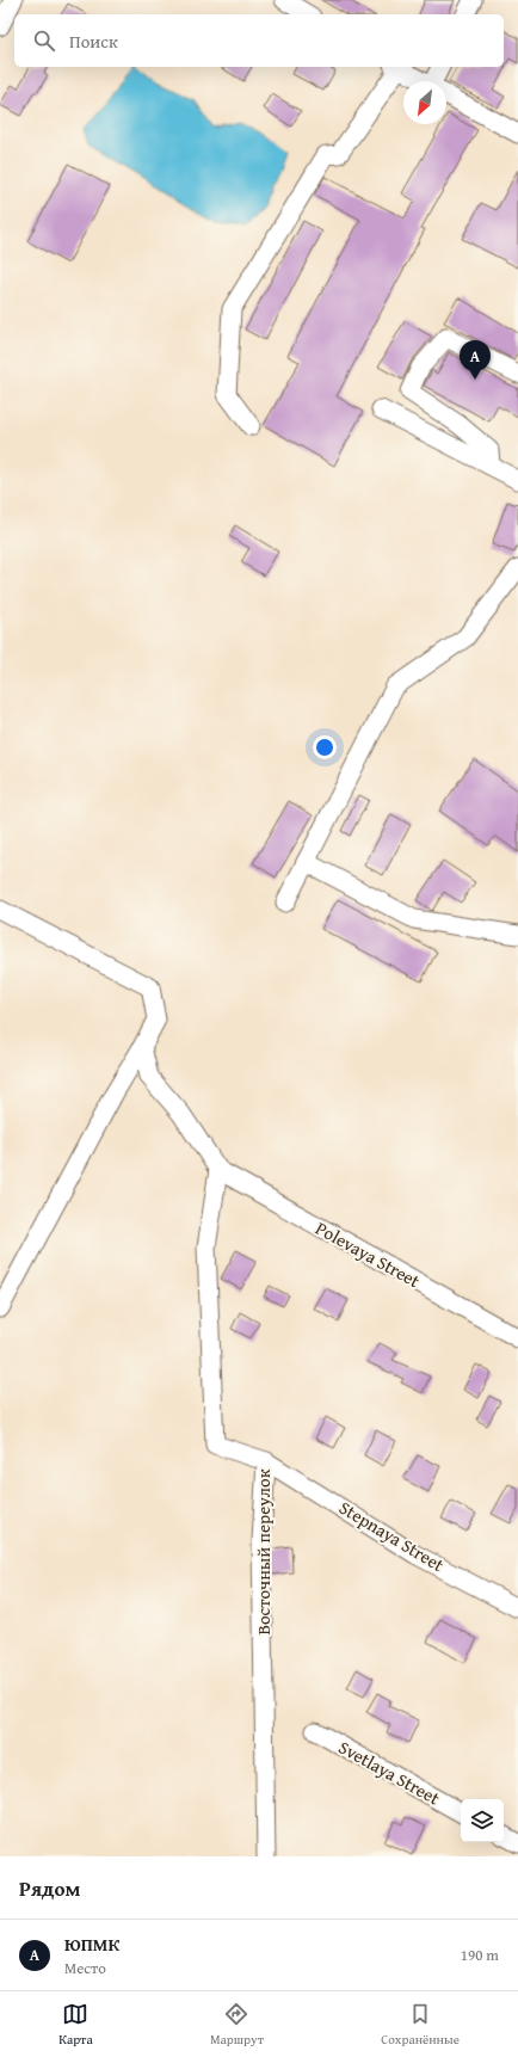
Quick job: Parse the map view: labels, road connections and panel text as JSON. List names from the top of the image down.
{
  "streets": {
    "street": [
      "Polevaya Street",
      "Stepnaya Street",
      "Восточный переулок",
      "Svetlaya Street"
    ]
  },
  "crossings": [
    ["Polevaya Street", "Восточный переулок"],
    ["Stepnaya Street", "Восточный переулок"]
  ],
  "north": "bottom left",
  "page": {
    "search": "Поиск",
    "pins": "A",
    "heading": "Рядом",
    "list": [
      {
        "mark": "A",
        "name": "ЮПМК",
        "note": "Место",
        "value": "190 m"
      }
    ],
    "nav": ["Карта", "Маршрут", "Сохранённые"]
  }
}
